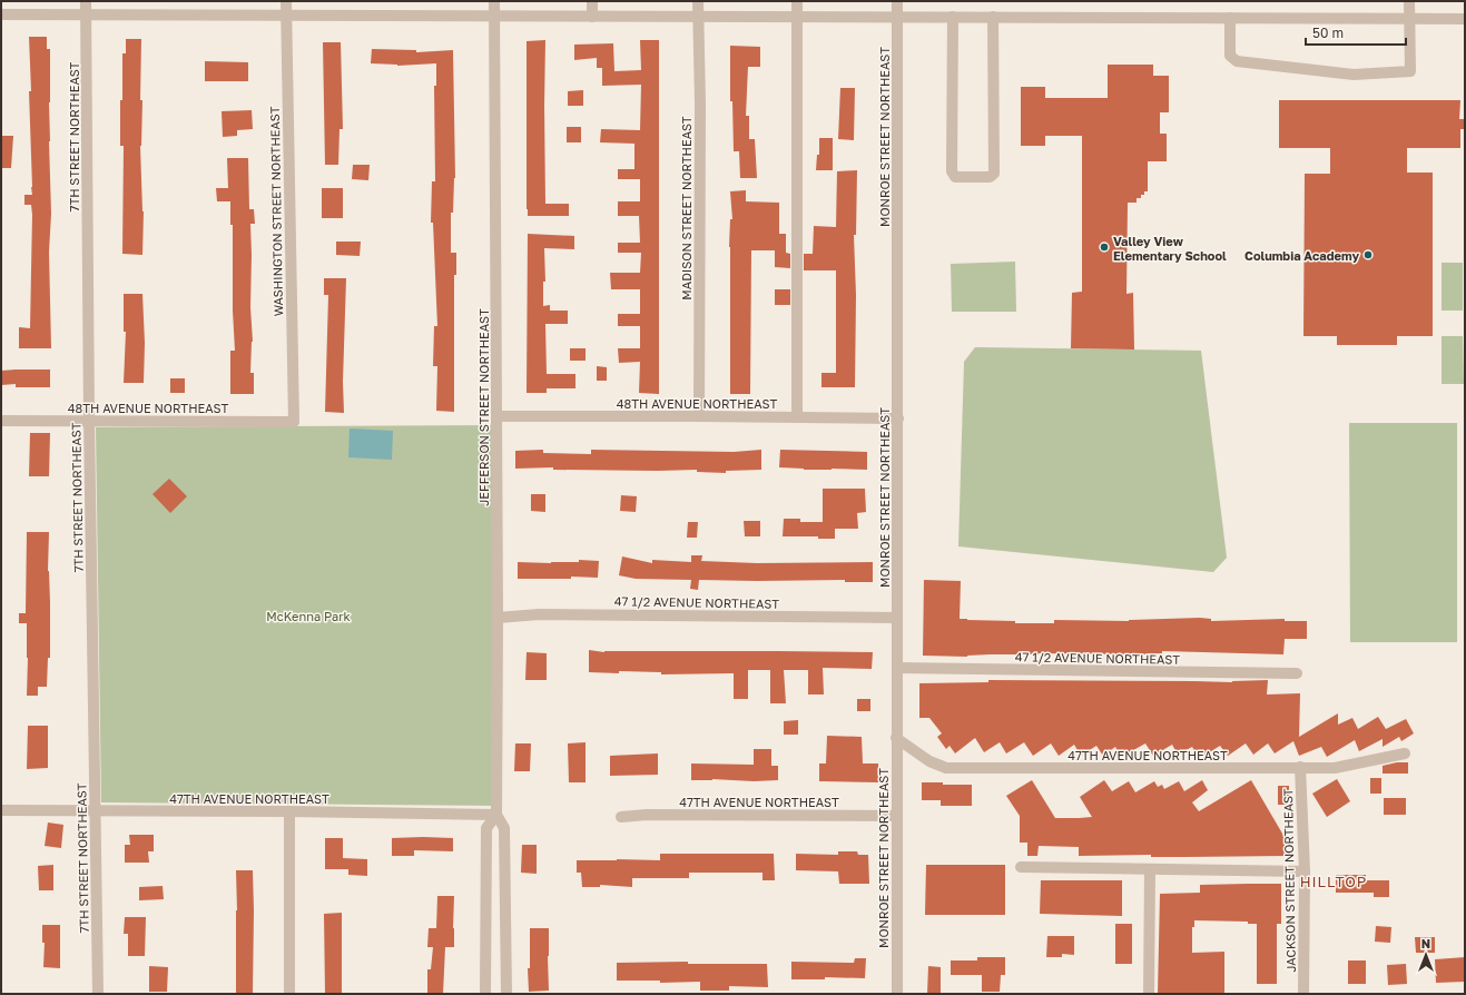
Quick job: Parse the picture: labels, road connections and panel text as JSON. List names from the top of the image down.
{
  "streets": {
    "street": [
      "7TH STREET NORTHEAST",
      "MONROE STREET NORTHEAST",
      "MADISON STREET NORTHEAST",
      "WASHINGTON STREET NORTHEAST",
      "48TH AVENUE NORTHEAST",
      "JEFFERSON STREET NORTHEAST",
      "47 1/2 AVENUE NORTHEAST",
      "47TH AVENUE NORTHEAST",
      "JACKSON STREET NORTHEAST"
    ]
  },
  "crossings": [
    ["7TH STREET NORTHEAST", "48TH AVENUE NORTHEAST"],
    ["7TH STREET NORTHEAST", "47TH AVENUE NORTHEAST"],
    ["MONROE STREET NORTHEAST", "48TH AVENUE NORTHEAST"],
    ["MONROE STREET NORTHEAST", "47 1/2 AVENUE NORTHEAST"],
    ["MONROE STREET NORTHEAST", "47TH AVENUE NORTHEAST"],
    ["MADISON STREET NORTHEAST", "48TH AVENUE NORTHEAST"],
    ["WASHINGTON STREET NORTHEAST", "48TH AVENUE NORTHEAST"],
    ["48TH AVENUE NORTHEAST", "JEFFERSON STREET NORTHEAST"],
    ["JEFFERSON STREET NORTHEAST", "47 1/2 AVENUE NORTHEAST"],
    ["JEFFERSON STREET NORTHEAST", "47TH AVENUE NORTHEAST"],
    ["47TH AVENUE NORTHEAST", "JACKSON STREET NORTHEAST"]
  ],
  "districts": ["HILLTOP"],
  "parks": ["McKenna Park"],
  "places": ["Valley View Elementary School", "Columbia Academy"],
  "scale_bar": "50 m",
  "north": "top"
}
